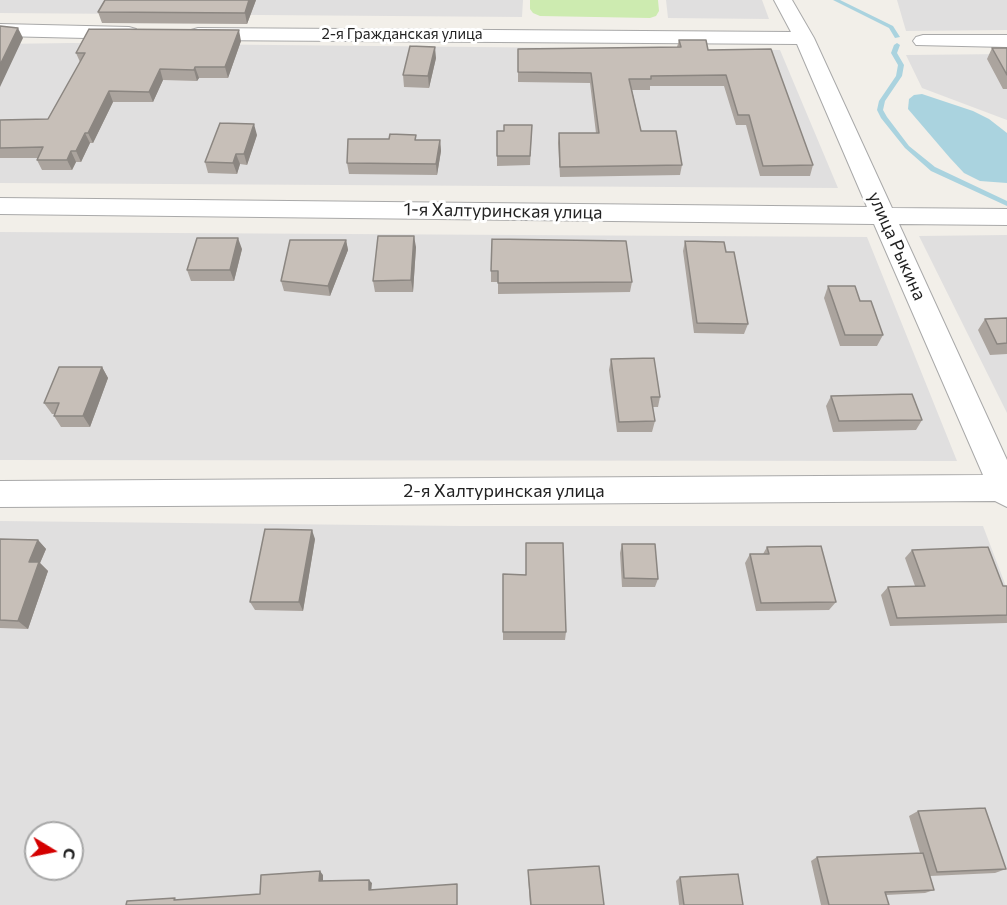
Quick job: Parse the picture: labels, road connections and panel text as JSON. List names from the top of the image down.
{
  "streets": {
    "street": [
      "2-я Гражданская улица",
      "1-я Халтуринская улица",
      "улица Рыкина",
      "2-я Халтуринская улица"
    ]
  },
  "crossings": [
    ["2-я Гражданская улица", "улица Рыкина"],
    ["1-я Халтуринская улица", "улица Рыкина"],
    ["улица Рыкина", "2-я Халтуринская улица"]
  ],
  "north": "right"
}
